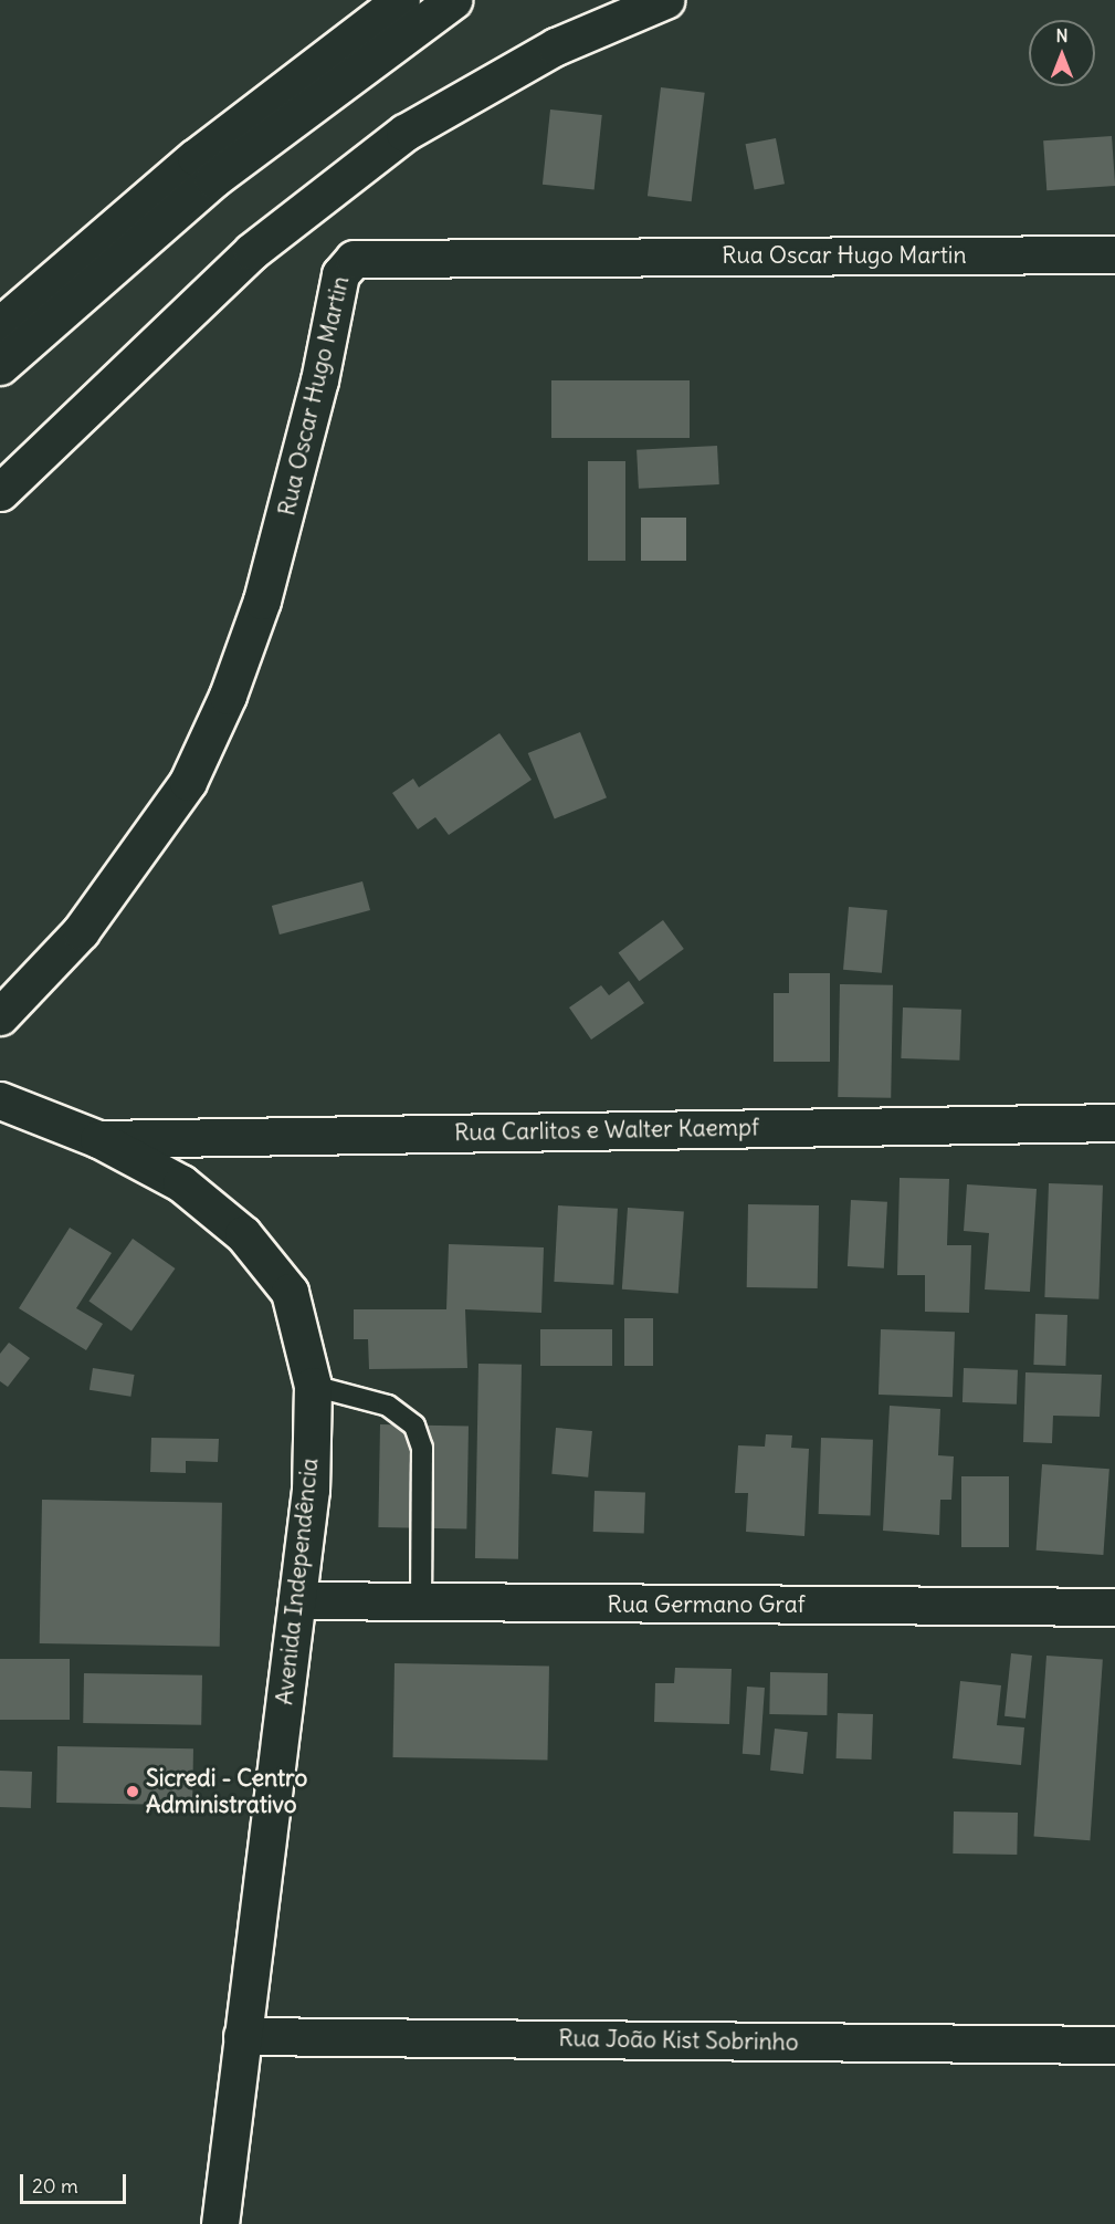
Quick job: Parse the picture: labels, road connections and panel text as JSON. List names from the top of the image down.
{
  "streets": {
    "main road": [
      "Rua Oscar Hugo Martin",
      "Rua Carlitos e Walter Kaempf",
      "Avenida Independência",
      "Rua Germano Graf",
      "Rua João Kist Sobrinho"
    ]
  },
  "crossings": [
    ["Rua Carlitos e Walter Kaempf", "Avenida Independência"],
    ["Avenida Independência", "Rua Germano Graf"],
    ["Avenida Independência", "Rua João Kist Sobrinho"]
  ],
  "places": ["Sicredi - Centro Administrativo"],
  "scale_bar": "20 m",
  "north": "top"
}
